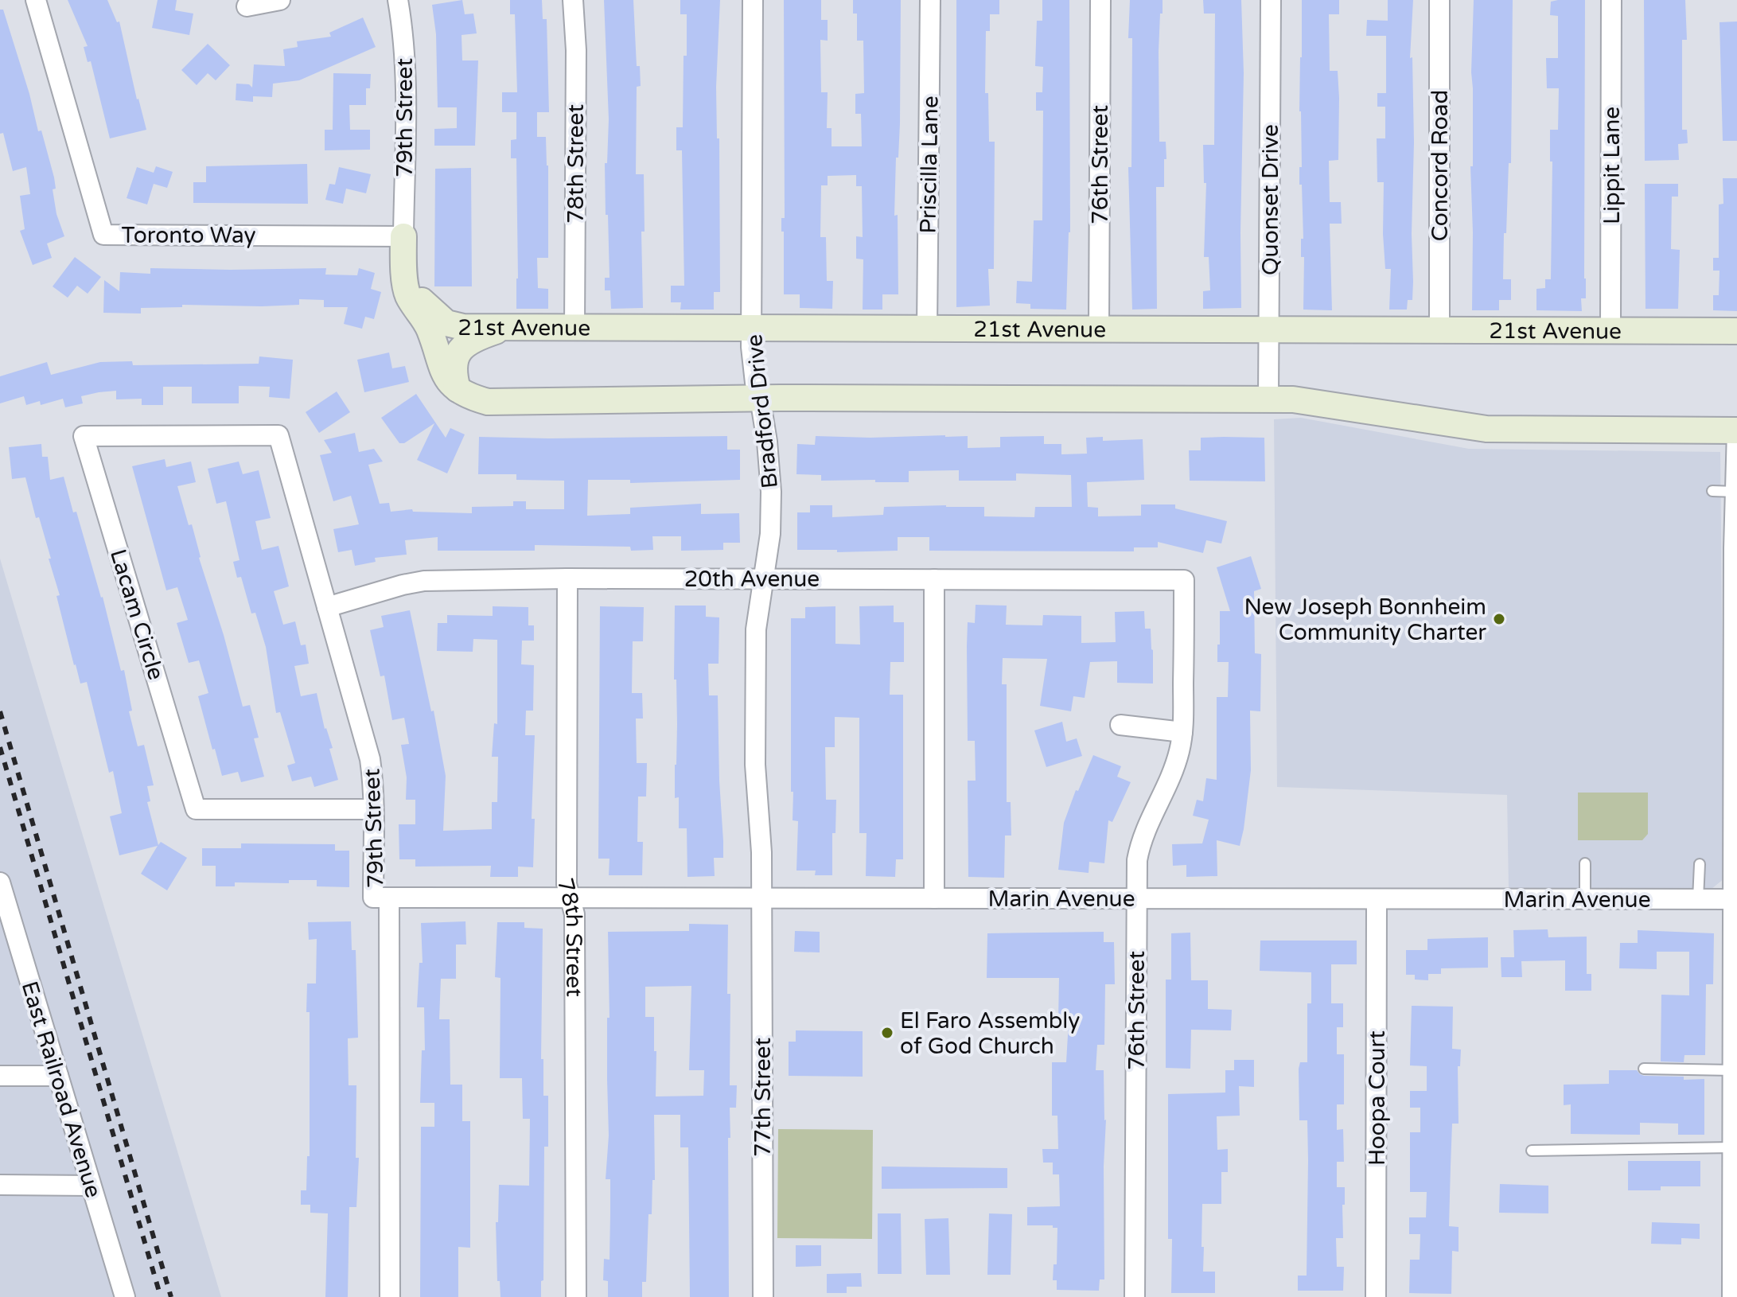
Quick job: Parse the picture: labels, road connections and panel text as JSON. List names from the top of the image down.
{
  "streets": {
    "street": [
      "79th Street",
      "78th Street",
      "Priscilla Lane",
      "76th Street",
      "Concord Road",
      "Lippit Lane",
      "Quonset Drive",
      "Toronto Way",
      "21st Avenue",
      "Bradford Drive",
      "20th Avenue",
      "Lacam Circle",
      "Marin Avenue",
      "East Railroad Avenue",
      "77th Street",
      "Hoopa Court"
    ]
  },
  "crossings": [
    ["79th Street", "Toronto Way"],
    ["79th Street", "20th Avenue"],
    ["79th Street", "Lacam Circle"],
    ["79th Street", "Marin Avenue"],
    ["78th Street", "21st Avenue"],
    ["78th Street", "20th Avenue"],
    ["78th Street", "Marin Avenue"],
    ["Priscilla Lane", "21st Avenue"],
    ["76th Street", "21st Avenue"],
    ["76th Street", "20th Avenue"],
    ["76th Street", "Marin Avenue"],
    ["Concord Road", "21st Avenue"],
    ["Lippit Lane", "21st Avenue"],
    ["Quonset Drive", "21st Avenue"],
    ["21st Avenue", "Bradford Drive"],
    ["Bradford Drive", "20th Avenue"],
    ["Bradford Drive", "Marin Avenue"],
    ["Bradford Drive", "77th Street"],
    ["Marin Avenue", "77th Street"],
    ["Marin Avenue", "Hoopa Court"]
  ],
  "places": ["New Joseph Bonnheim Community Charter", "El Faro Assembly of God Church"]
}
